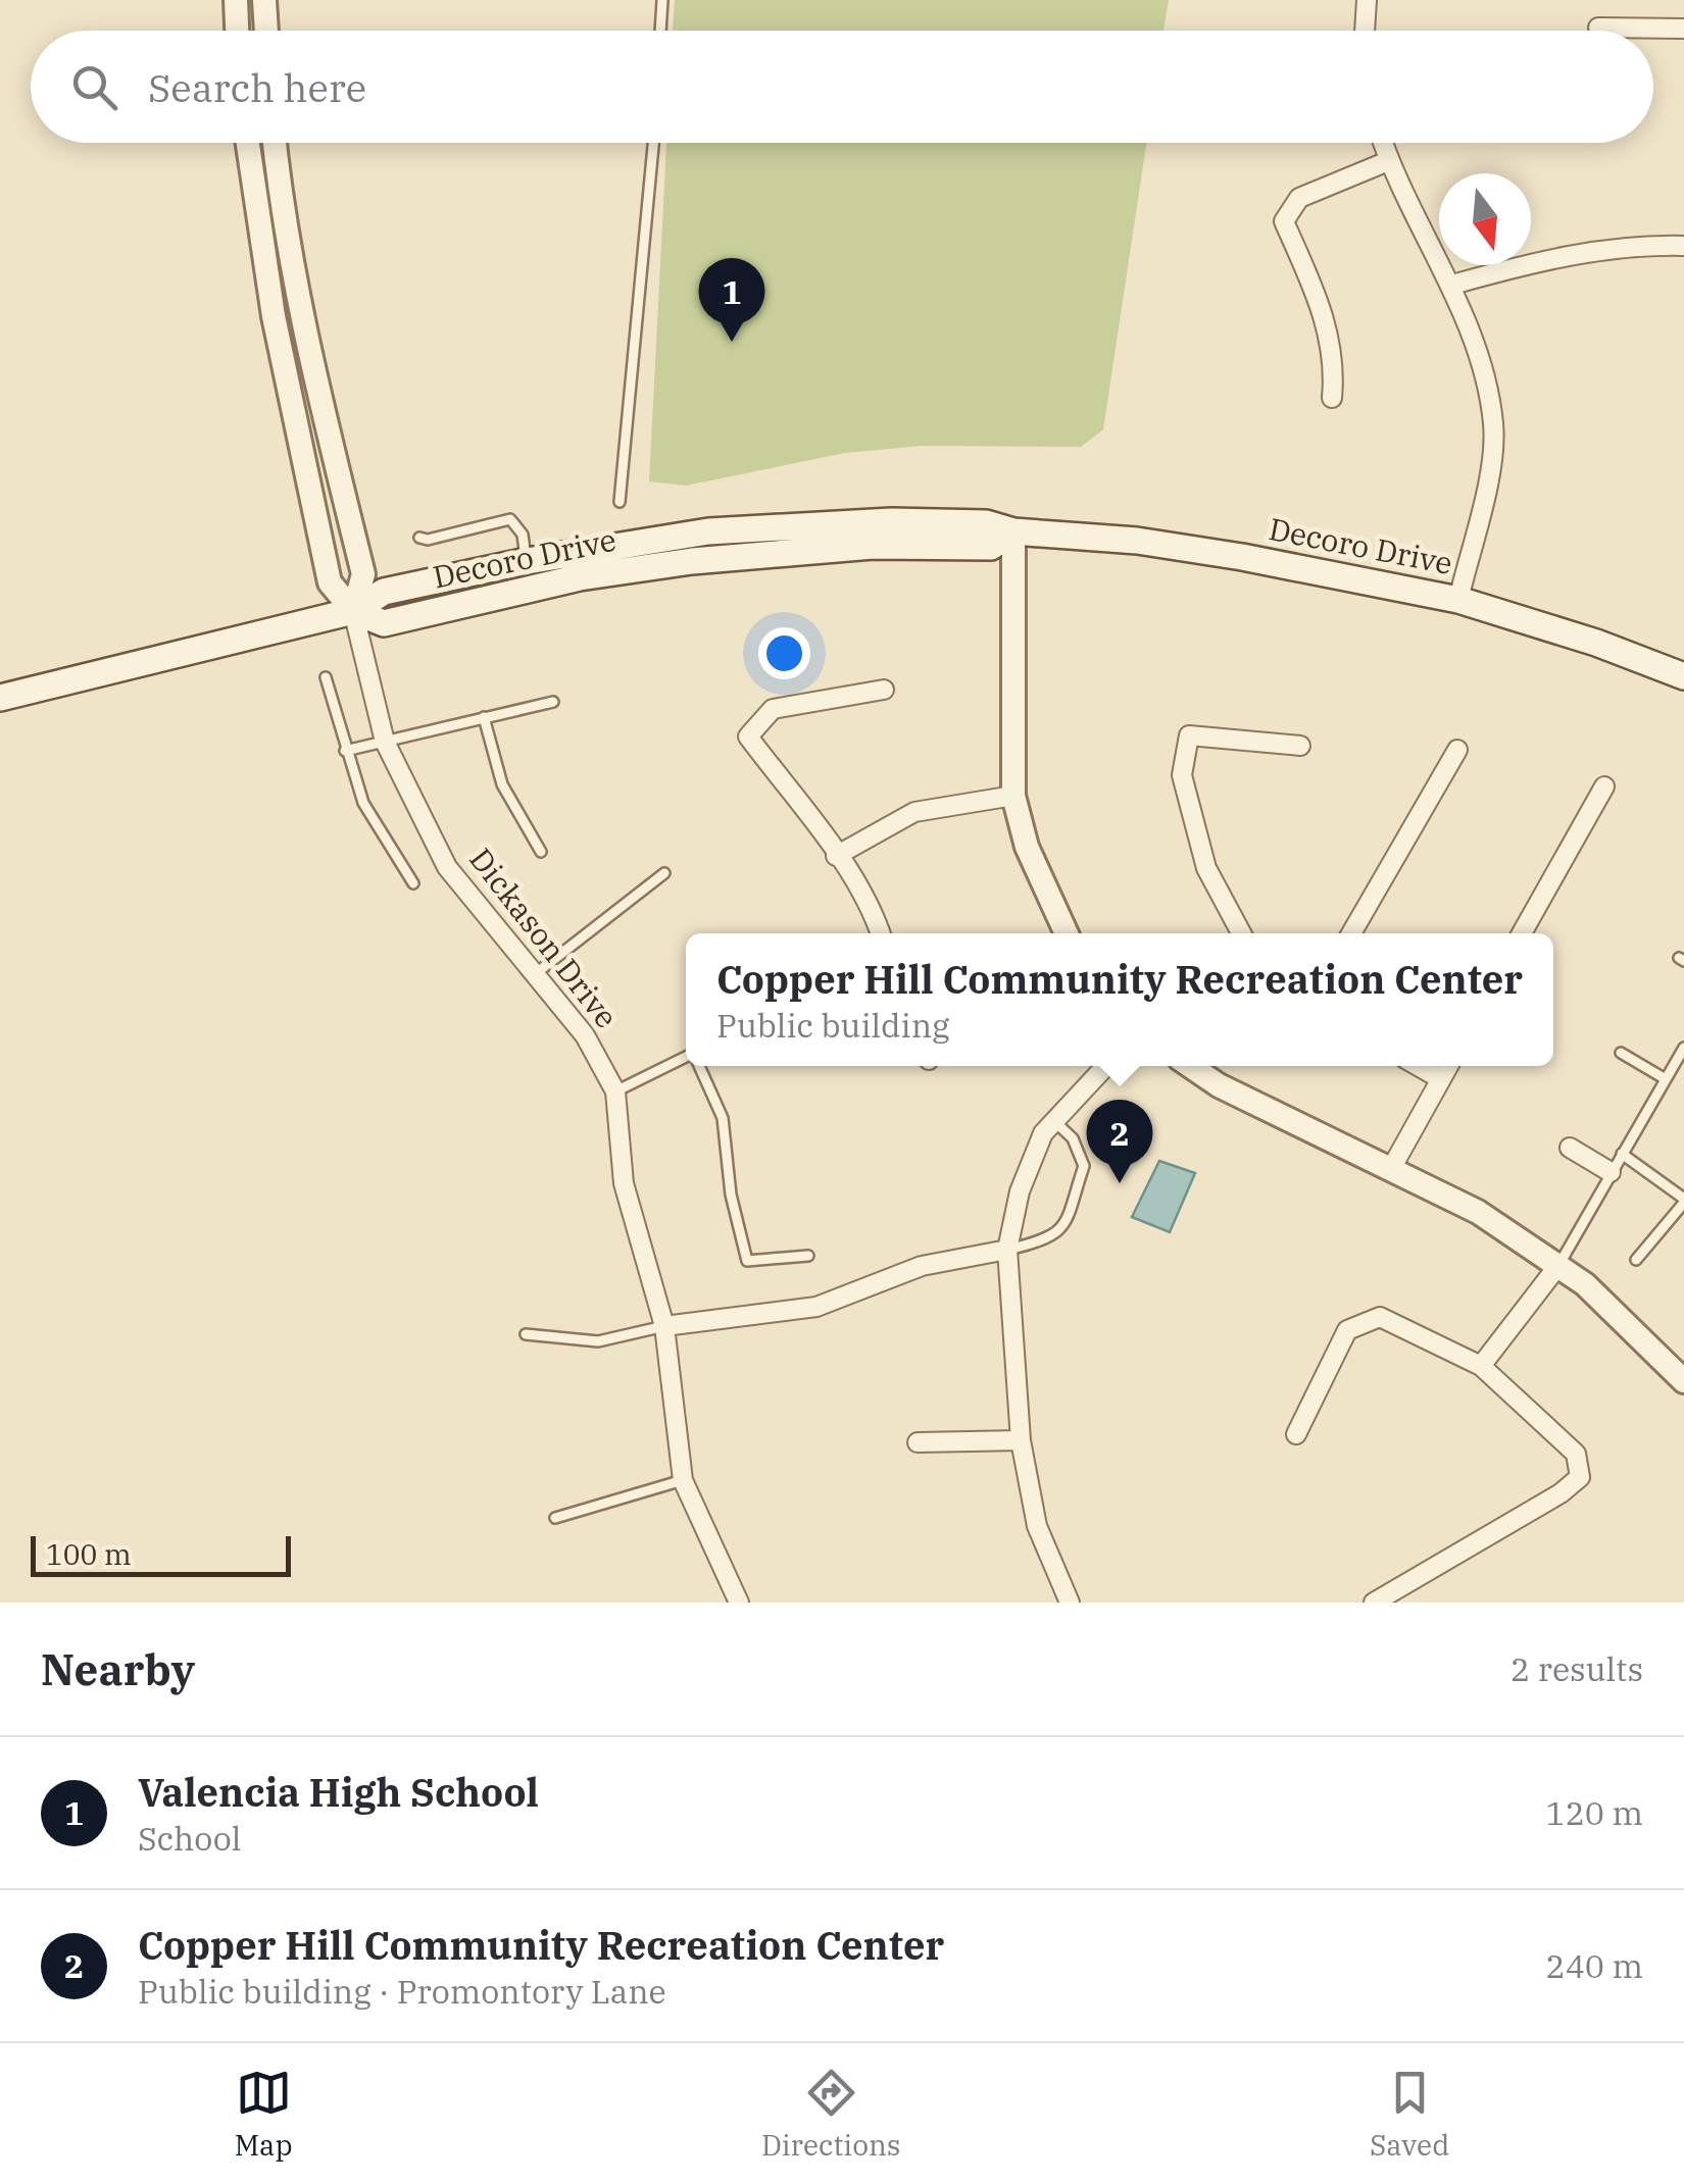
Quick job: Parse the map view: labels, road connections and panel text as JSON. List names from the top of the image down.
{
  "streets": {
    "main road": ["Decoro Drive"],
    "street": ["Dickason Drive"]
  },
  "crossings": [
    ["Decoro Drive", "Dickason Drive"]
  ],
  "scale_bar": "100 m",
  "north": "bottom",
  "page": {
    "search": "Search here",
    "pins": ["1", "2"],
    "popup": ["Copper Hill Community Recreation Center", "Public building"],
    "scale": "100 m",
    "heading": ["Nearby", "2 results"],
    "list": [
      {
        "mark": "1",
        "name": "Valencia High School",
        "note": "School",
        "value": "120 m"
      },
      {
        "mark": "2",
        "name": "Copper Hill Community Recreation Center",
        "note": "Public building · Promontory Lane",
        "value": "240 m"
      }
    ],
    "nav": ["Map", "Directions", "Saved"]
  }
}
